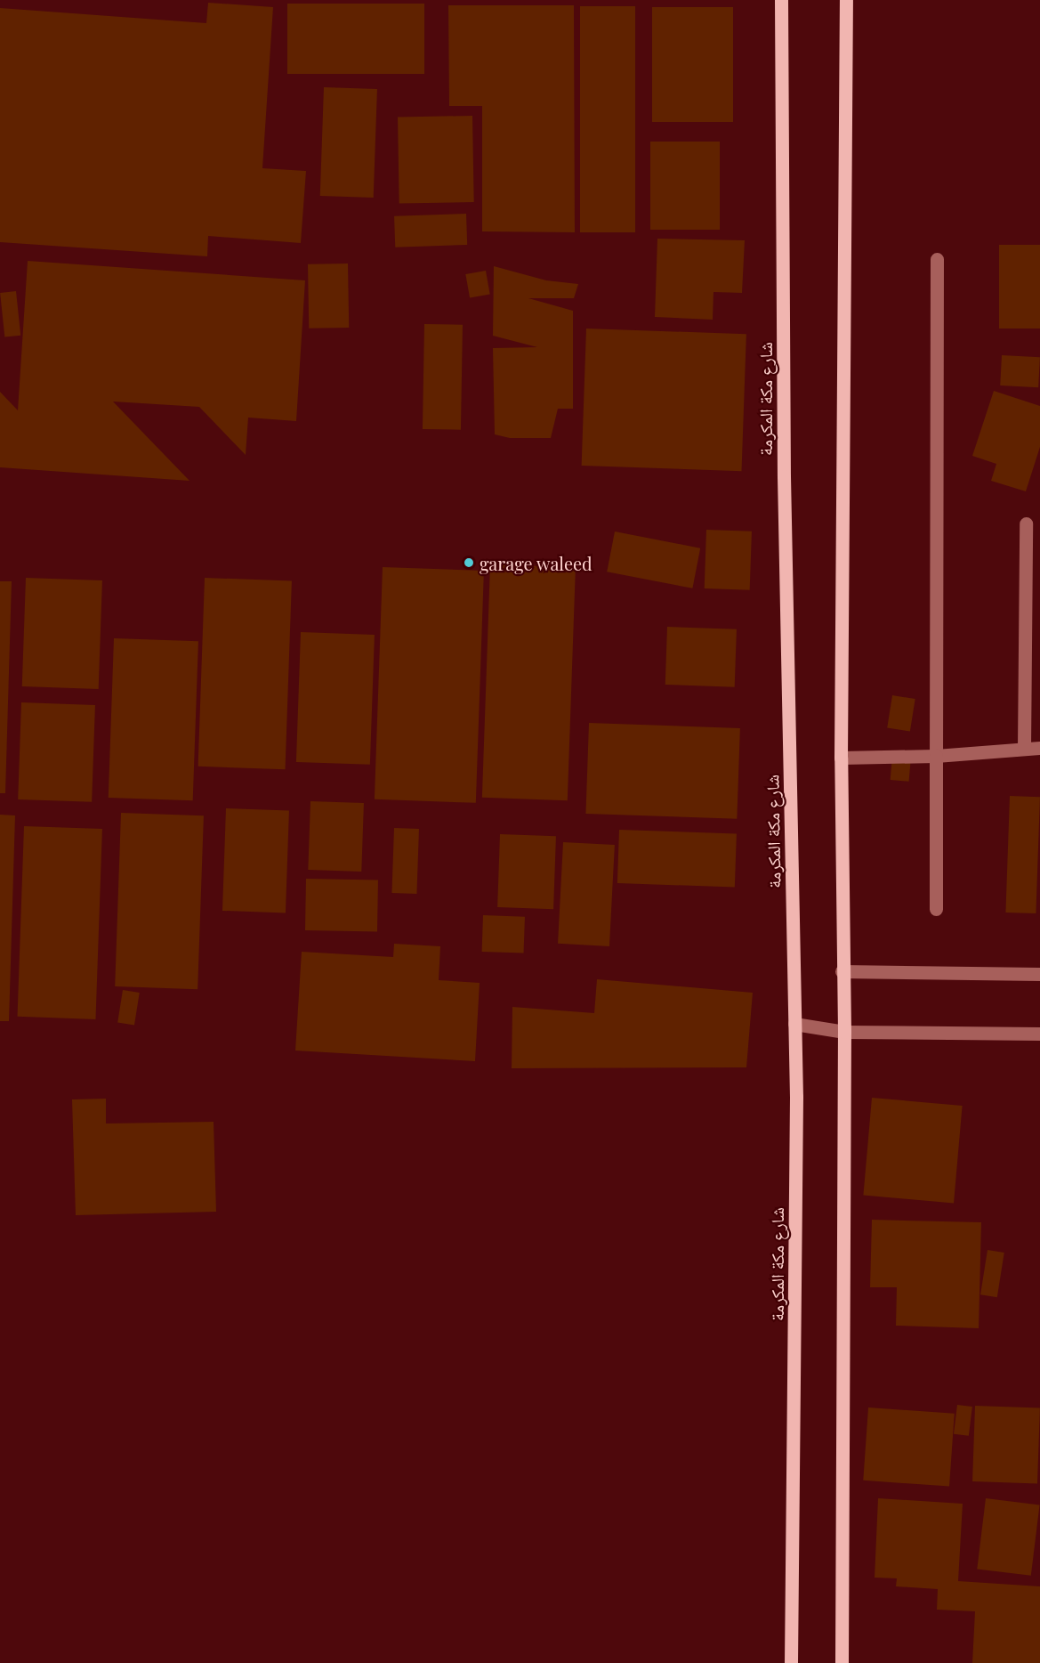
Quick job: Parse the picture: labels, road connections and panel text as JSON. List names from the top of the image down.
{
  "streets": {
    "main road": ["شارع مكة المكرمة"]
  },
  "places": ["garage waleed"]
}
